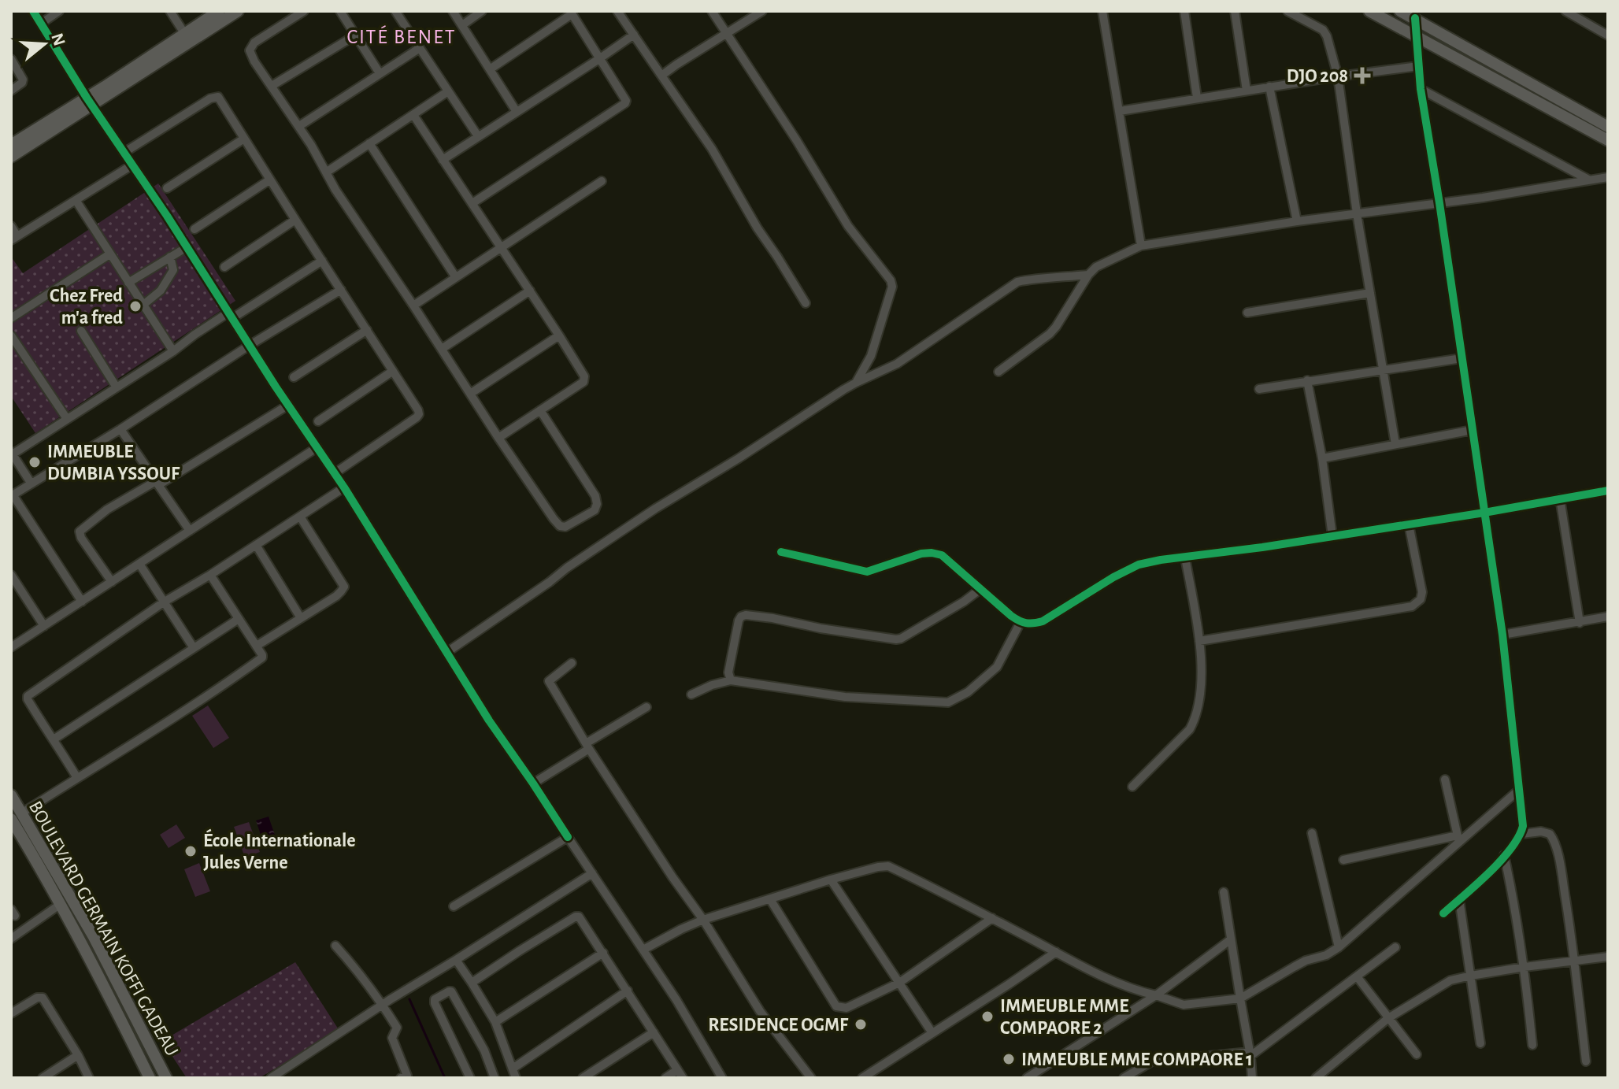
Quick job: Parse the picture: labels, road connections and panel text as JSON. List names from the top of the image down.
{
  "streets": {
    "main road": ["BOULEVARD GERMAIN KOFFI GADEAU"]
  },
  "districts": ["CITÉ BENET"],
  "places": {
    "health": ["DJO 208"],
    "other": [
      "Chez Fred m'a fred",
      "IMMEUBLE DUMBIA YSSOUF",
      "École Internationale Jules Verne",
      "IMMEUBLE MME COMPAORE 2",
      "RESIDENCE OGMF",
      "IMMEUBLE MME COMPAORE 1"
    ]
  },
  "north": "right"
}
